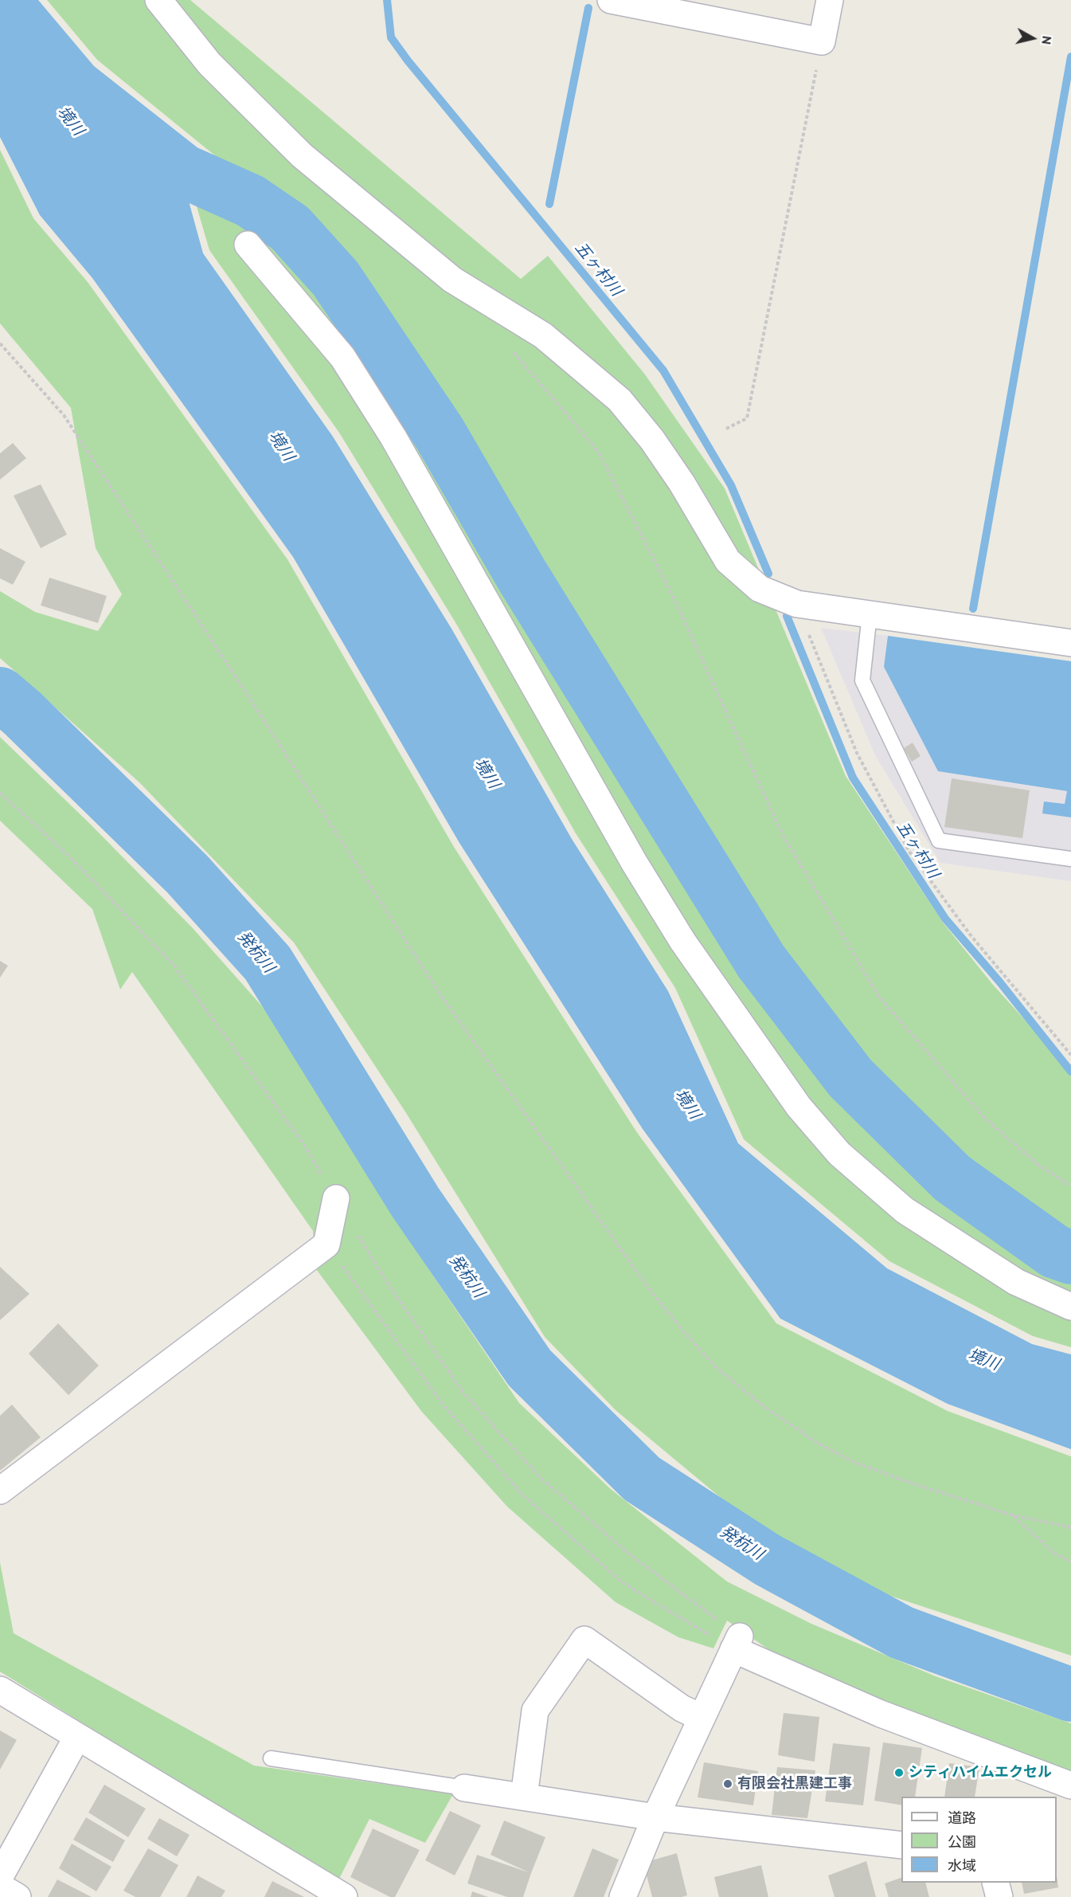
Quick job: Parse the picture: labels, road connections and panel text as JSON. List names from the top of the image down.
{
  "water": ["境川", "五ヶ村川", "発杭川"],
  "places": ["シティハイムエクセル", "有限会社黒建工事"],
  "legend": ["道路", "公園", "水域"],
  "north": "right"
}
